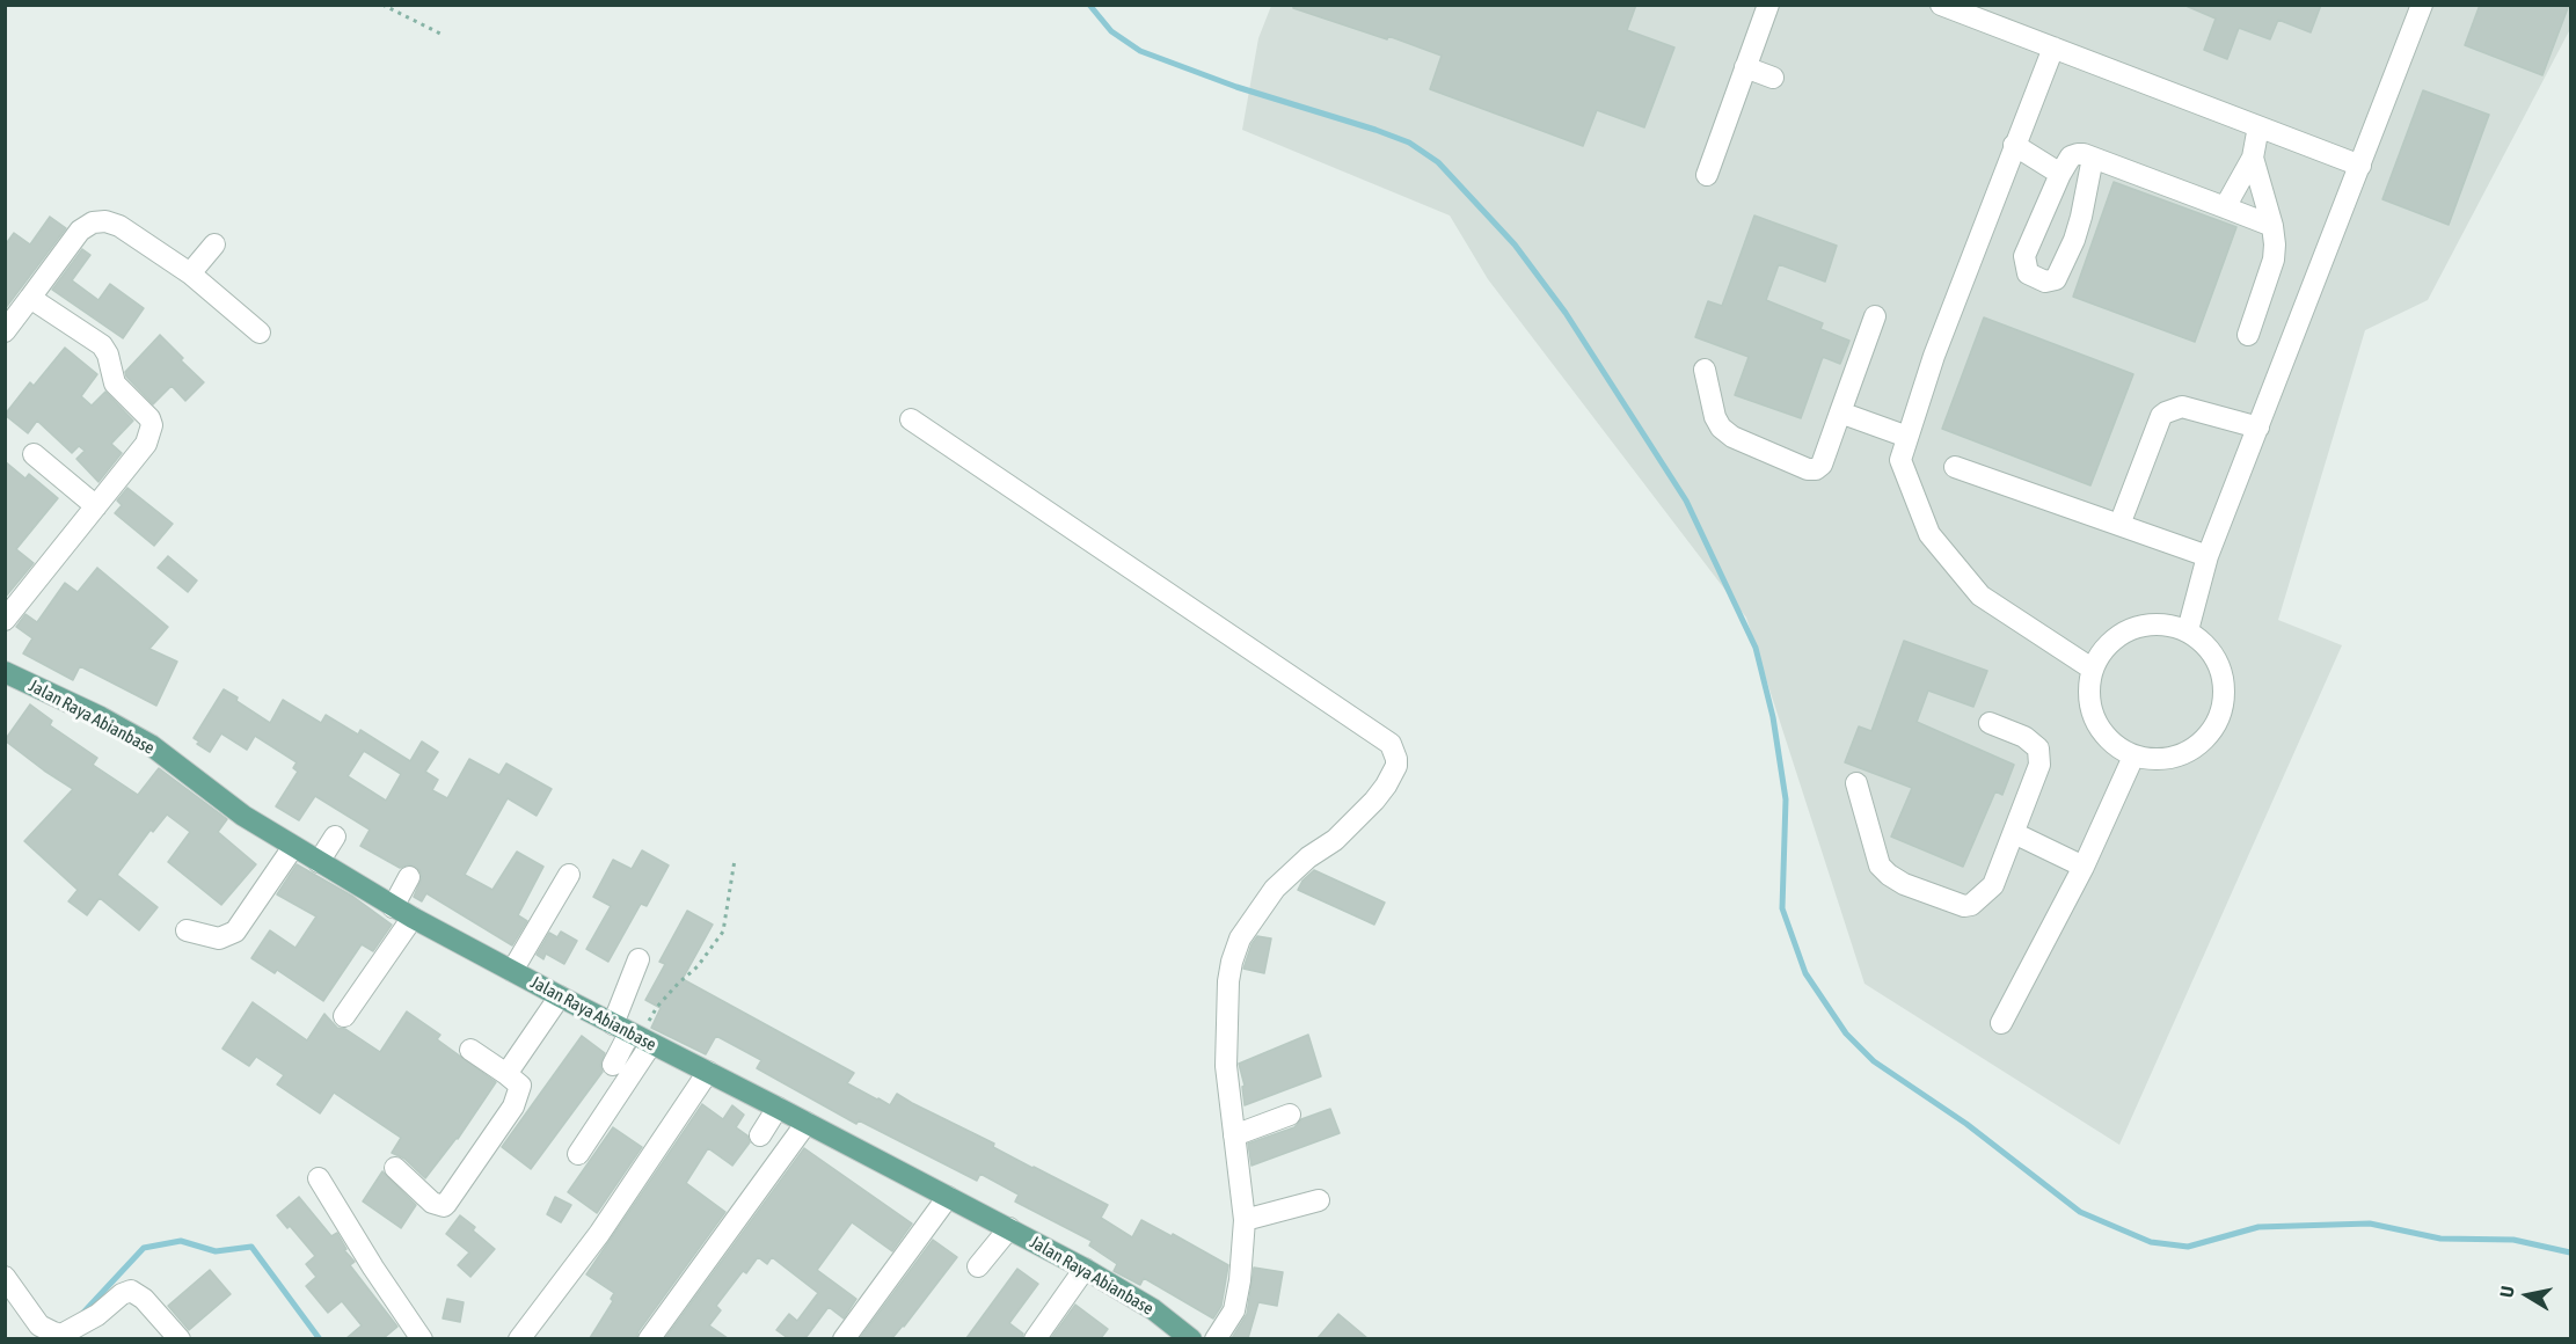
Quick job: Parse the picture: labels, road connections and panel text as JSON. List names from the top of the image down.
{
  "streets": {
    "main road": ["Jalan Raya Abianbase"]
  },
  "north": "left"
}
